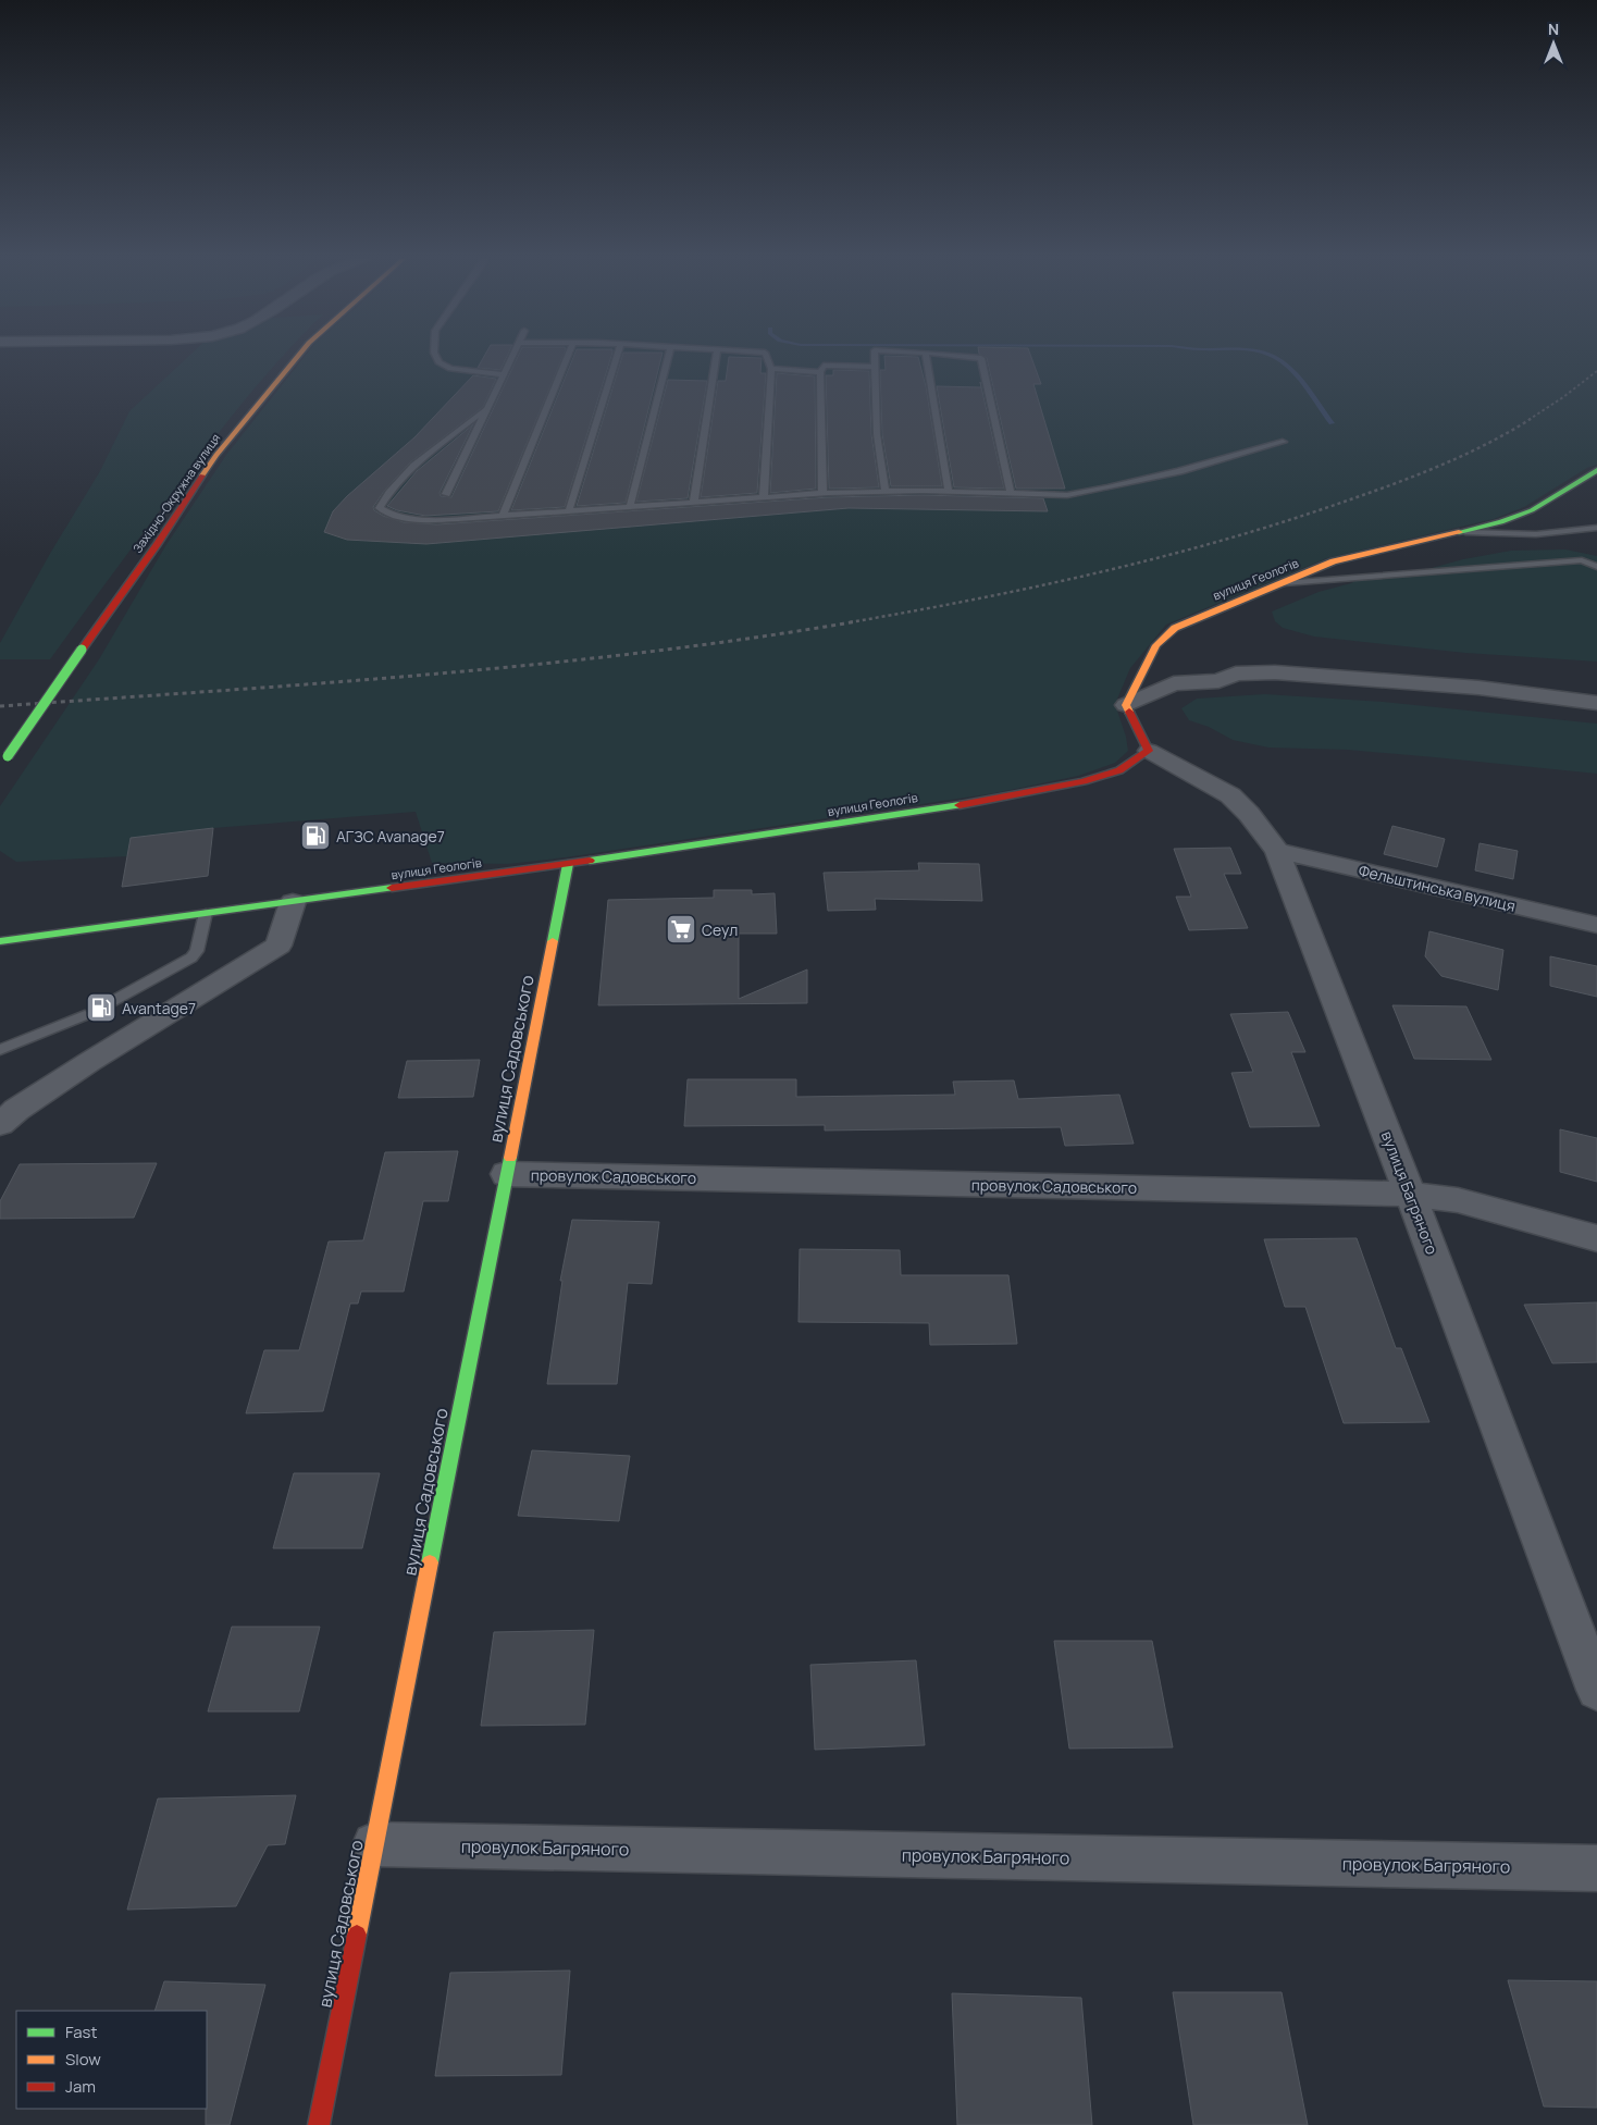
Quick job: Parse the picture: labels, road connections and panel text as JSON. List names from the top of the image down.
{
  "streets": {
    "street": [
      "Західно-Окружна вулиця",
      "вулиця Геологів",
      "Фельштинська вулиця",
      "вулиця Садовського",
      "провулок Садовського",
      "вулиця Багряного",
      "провулок Багряного"
    ]
  },
  "crossings": [
    ["вулиця Геологів", "вулиця Садовського"],
    ["вулиця Геологів", "вулиця Багряного"],
    ["Фельштинська вулиця", "вулиця Багряного"],
    ["вулиця Садовського", "провулок Садовського"],
    ["вулиця Садовського", "провулок Багряного"],
    ["провулок Садовського", "вулиця Багряного"]
  ],
  "places": {
    "fuel station": ["АГЗС Avanage7", "Avantage7"],
    "supermarket": ["Сеул"]
  },
  "legend": ["Fast", "Slow", "Jam"],
  "north": "top"
}
